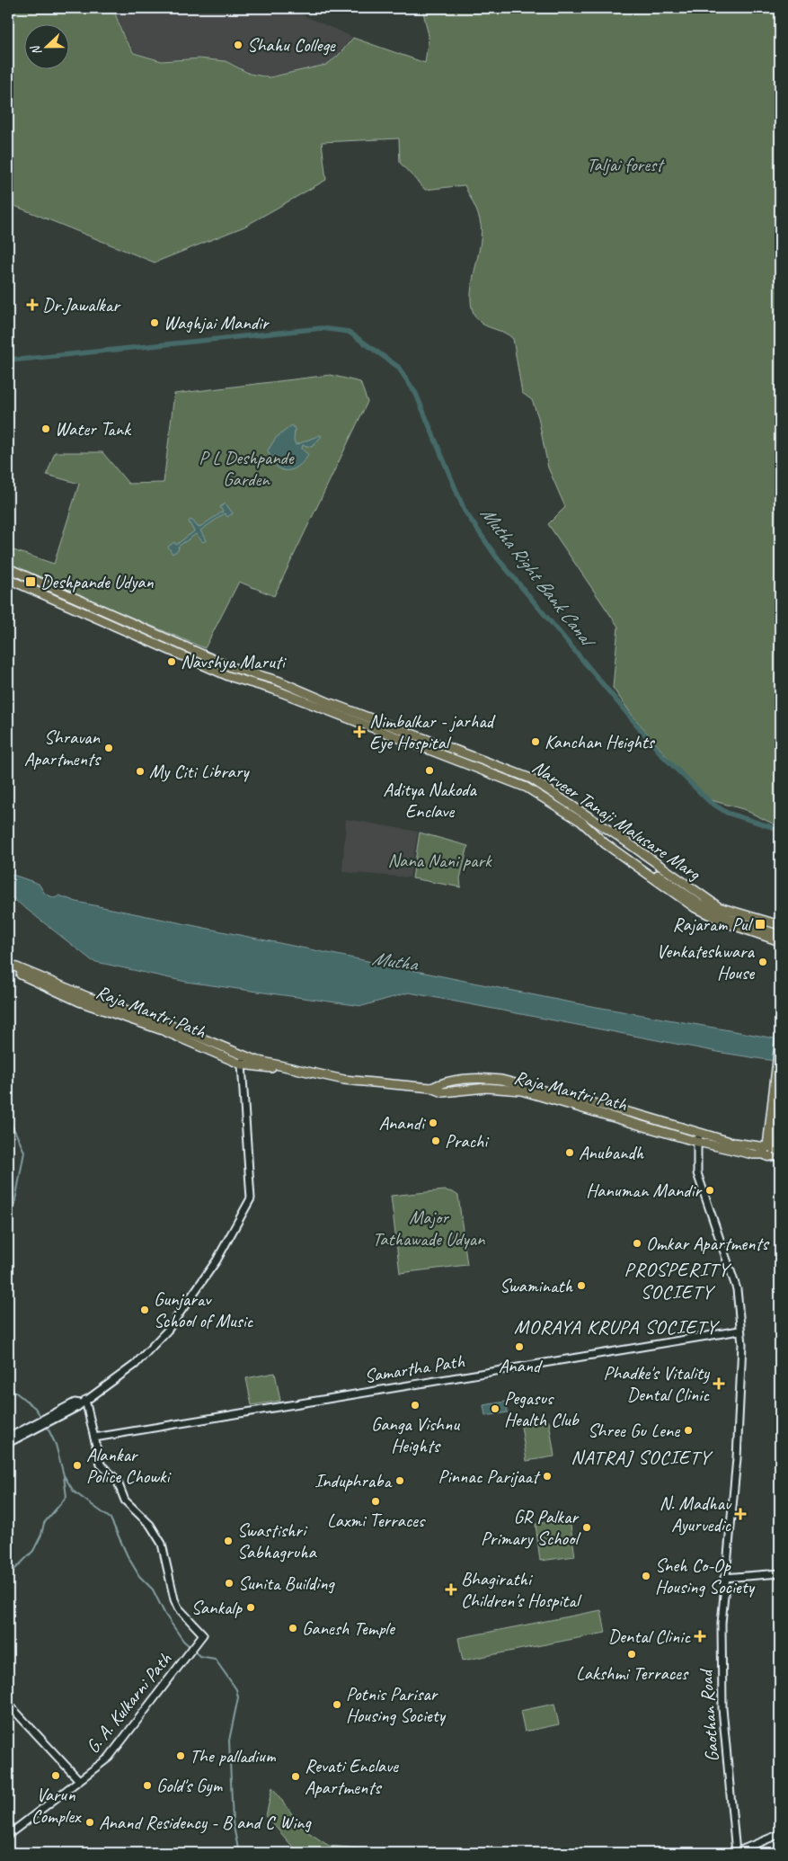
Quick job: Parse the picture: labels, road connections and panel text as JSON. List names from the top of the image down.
{
  "streets": {
    "main road": ["Narveer Tanaji Malusare Marg", "Raja Mantri Path"],
    "street": ["Samartha Path", "G. A. Kulkarni Path", "Gaothan Road"]
  },
  "crossings": [
    ["Raja Mantri Path", "Gaothan Road"],
    ["Samartha Path", "G. A. Kulkarni Path"],
    ["Samartha Path", "Gaothan Road"]
  ],
  "districts": ["PROSPERITY SOCIETY", "MORAYA KRUPA SOCIETY", "NATRAJ SOCIETY"],
  "water": ["Mutha Right Bank Canal", "Mutha"],
  "parks": [
    "Taljai forest",
    "P L Deshpande Garden",
    "Nana Nani park",
    "Major Tathawade Udyan"
  ],
  "places": {
    "other": [
      "Shahu College",
      "Waghjai Mandir",
      "Water Tank",
      "Navshya Maruti",
      "Kanchan Heights",
      "Shravan Apartments",
      "Aditya Nakoda Enclave",
      "My Citi Library",
      "Venkateshwara House",
      "Anandi",
      "Prachi",
      "Anubandh",
      "Hanuman Mandir",
      "Omkar Apartments",
      "Swaminath",
      "Gunjarav School of Music",
      "Anand",
      "Ganga Vishnu Heights",
      "Pegasus Health Club",
      "Shree Gu Lene",
      "Alankar Police Chowki",
      "Pinnac Parijaat",
      "Induphraba",
      "Laxmi Terraces",
      "GR Palkar Primary School",
      "Swastishri Sabhagruha",
      "Sneh Co-Op Housing Society",
      "Sunita Building",
      "Sankalp",
      "Ganesh Temple",
      "Lakshmi Terraces",
      "Potnis Parisar Housing Society",
      "The palladium",
      "Varun Complex",
      "Revati Enclave Apartments",
      "Gold's Gym",
      "Anand Residency - B and C Wing"
    ],
    "health": [
      "Dr.Jawalkar",
      "Nimbalkar - jarhad Eye Hospital",
      "Phadke's Vitality Dental Clinic",
      "N. Madhav Ayurvedic",
      "Bhagirathi Children's Hospital",
      "Dental Clinic"
    ],
    "transit": ["Deshpande Udyan", "Rajaram Pul"]
  },
  "north": "left"
}
